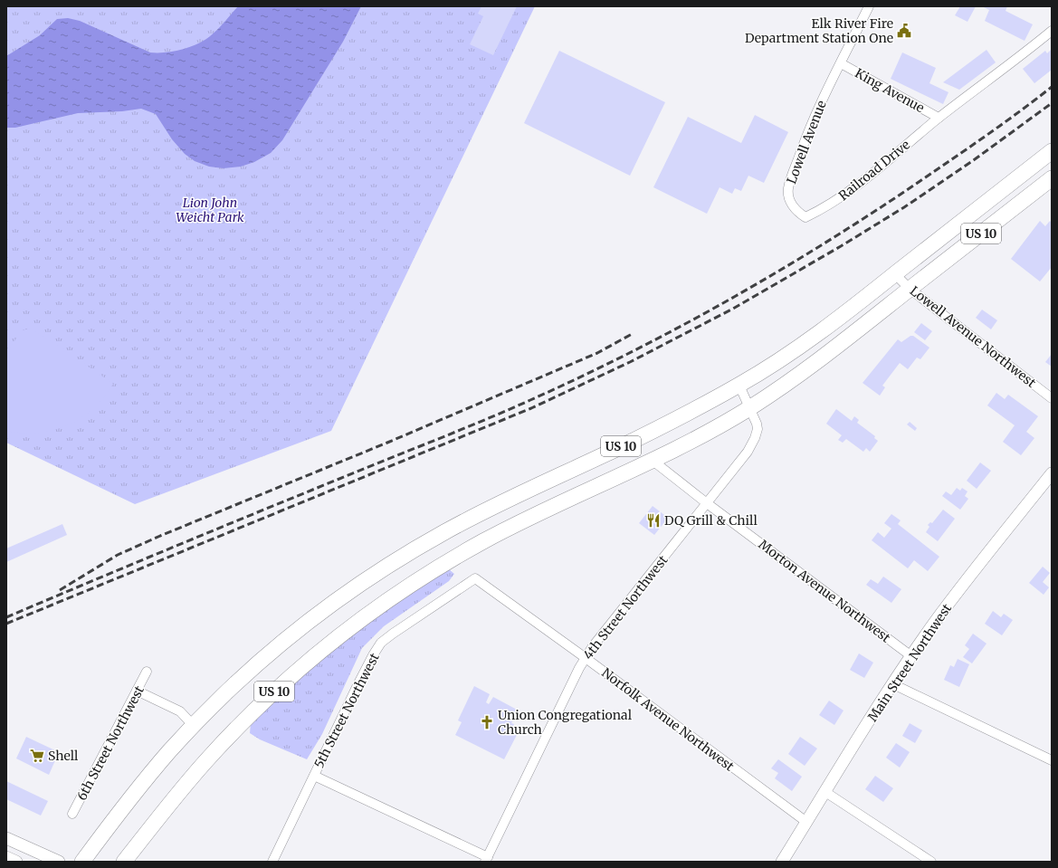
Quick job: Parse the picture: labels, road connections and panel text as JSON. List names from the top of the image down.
{
  "streets": {
    "highway": ["US 10"],
    "street": [
      "King Avenue",
      "Lowell Avenue",
      "Railroad Drive",
      "Lowell Avenue Northwest",
      "Morton Avenue Northwest",
      "4th Street Northwest",
      "Main Street Northwest",
      "5th Street Northwest",
      "Norfolk Avenue Northwest",
      "6th Street Northwest"
    ]
  },
  "crossings": [
    ["King Avenue", "Lowell Avenue"],
    ["King Avenue", "Railroad Drive"],
    ["Lowell Avenue", "Railroad Drive"],
    ["US 10", "Lowell Avenue Northwest"],
    ["US 10", "Morton Avenue Northwest"],
    ["US 10", "4th Street Northwest"],
    ["Morton Avenue Northwest", "4th Street Northwest"],
    ["Morton Avenue Northwest", "Main Street Northwest"],
    ["4th Street Northwest", "Norfolk Avenue Northwest"],
    ["Main Street Northwest", "Norfolk Avenue Northwest"],
    ["5th Street Northwest", "Norfolk Avenue Northwest"]
  ],
  "parks": ["Lion John Weicht Park"],
  "places": {
    "public building": ["Elk River Fire Department Station One"],
    "restaurant": ["DQ Grill & Chill"],
    "church": ["Union Congregational Church"],
    "supermarket": ["Shell"]
  }
}
